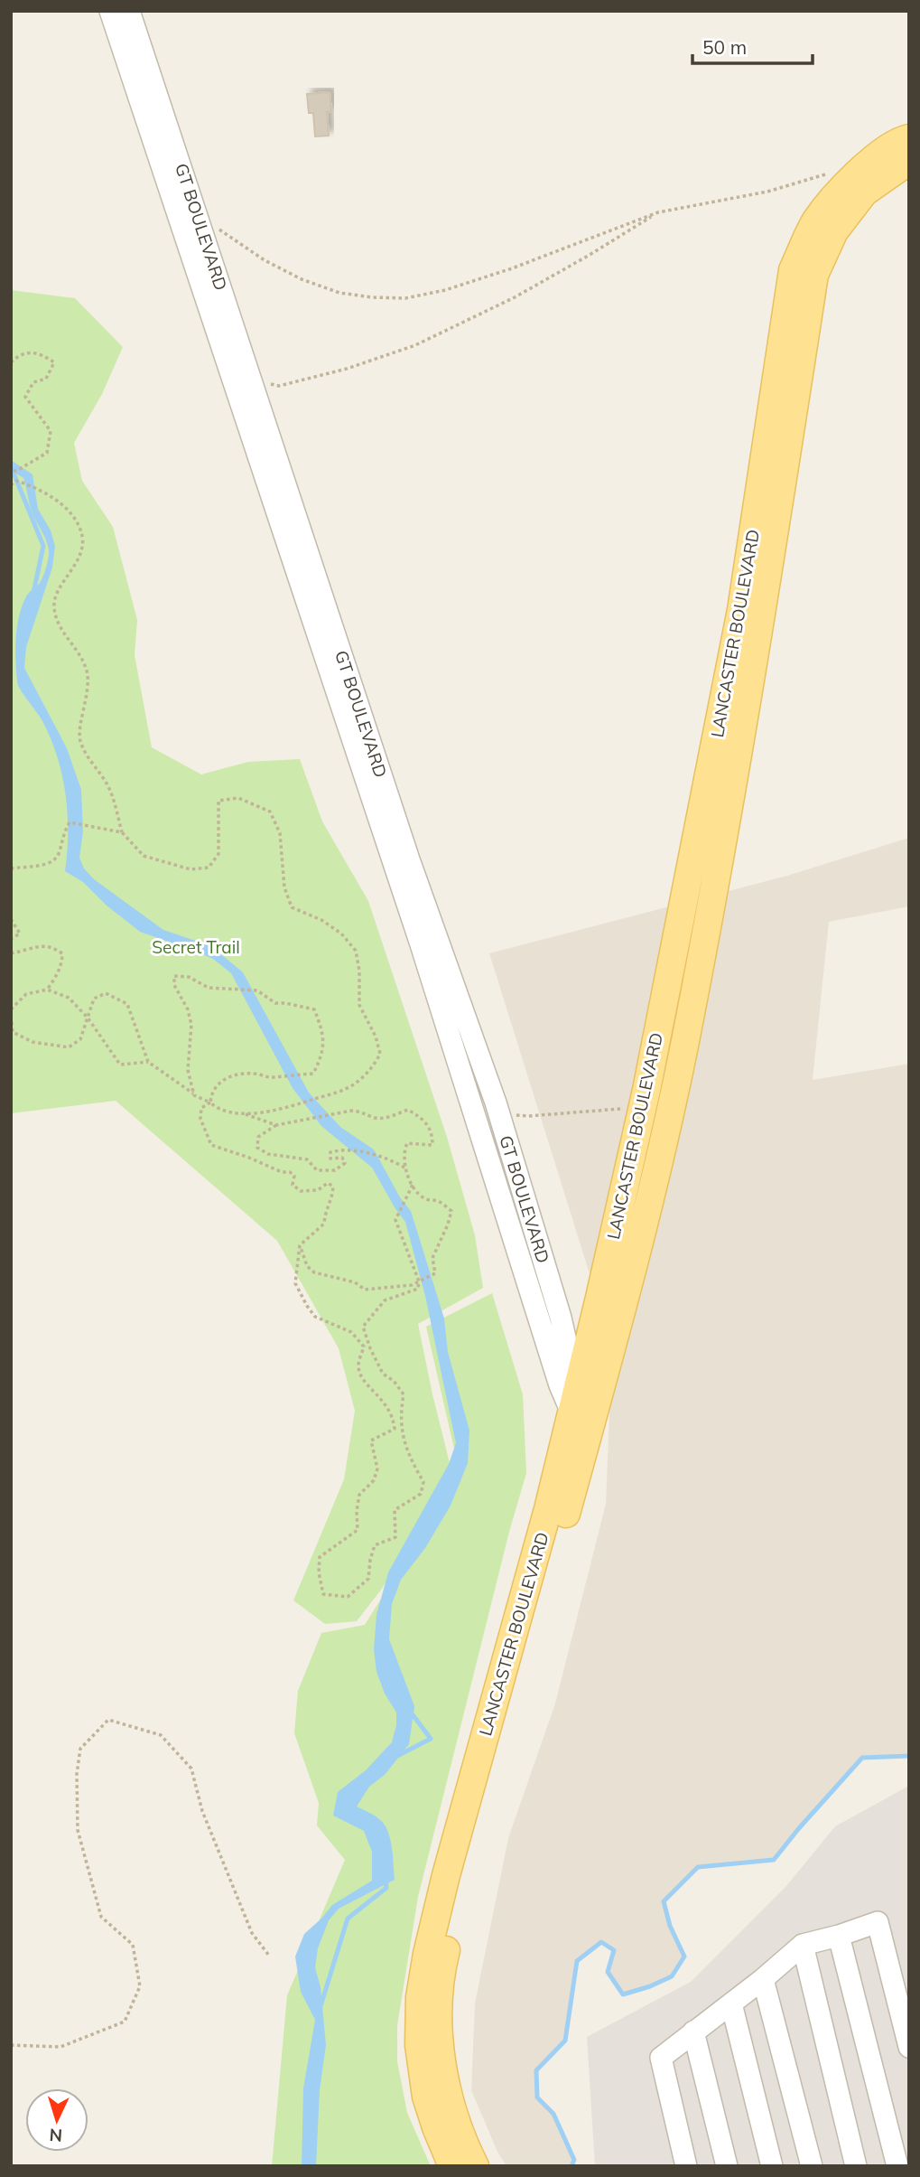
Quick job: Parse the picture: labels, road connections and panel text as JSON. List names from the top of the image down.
{
  "streets": {
    "main road": ["LANCASTER BOULEVARD"],
    "street": ["GT BOULEVARD"]
  },
  "crossings": [
    ["GT BOULEVARD", "LANCASTER BOULEVARD"]
  ],
  "parks": ["Secret Trail"],
  "scale_bar": "50 m",
  "north": "bottom"
}
